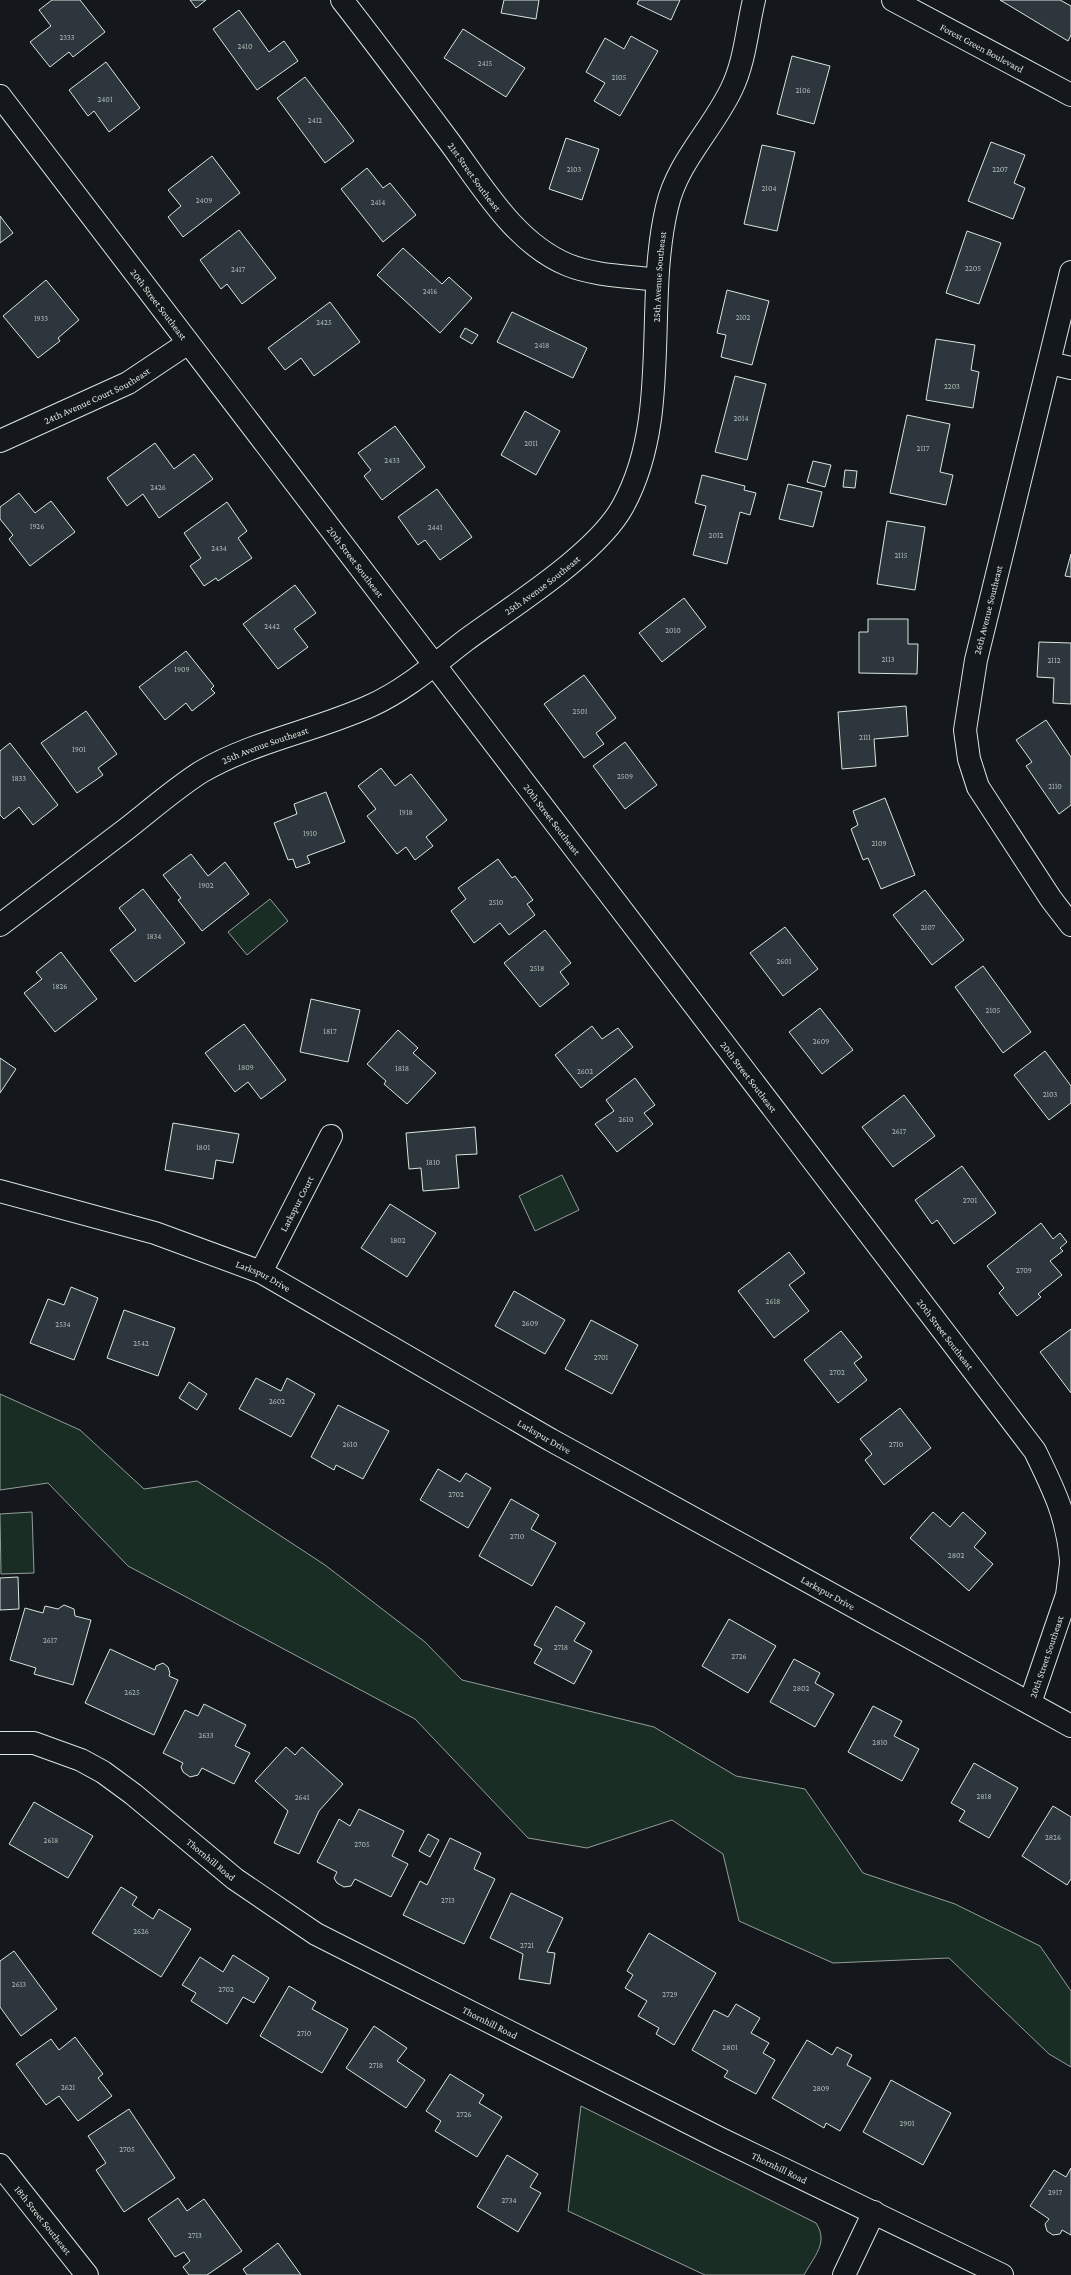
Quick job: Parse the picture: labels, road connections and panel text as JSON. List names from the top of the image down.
{
  "streets": {
    "street": [
      "Forest Green Boulevard",
      "21st Street Southeast",
      "25th Avenue Southeast",
      "20th Street Southeast",
      "24th Avenue Court Southeast",
      "26th Avenue Southeast",
      "Larkspur Court",
      "Larkspur Drive",
      "Thornhill Road",
      "18th Street Southeast"
    ]
  },
  "crossings": [
    ["21st Street Southeast", "25th Avenue Southeast"],
    ["25th Avenue Southeast", "20th Street Southeast"],
    ["20th Street Southeast", "24th Avenue Court Southeast"],
    ["20th Street Southeast", "Larkspur Drive"],
    ["Larkspur Court", "Larkspur Drive"]
  ],
  "house_numbers": [
    "2333",
    "2410",
    "2415",
    "2105",
    "2106",
    "2401",
    "2412",
    "2103",
    "2207",
    "2104",
    "2409",
    "2414",
    "2205",
    "2417",
    "2416",
    "2102",
    "1933",
    "2425",
    "2418",
    "2203",
    "2014",
    "2011",
    "2117",
    "2433",
    "2426",
    "1926",
    "2441",
    "2012",
    "2434",
    "2115",
    "2442",
    "2010",
    "2113",
    "2112",
    "1909",
    "2501",
    "2111",
    "1901",
    "2509",
    "1833",
    "2110",
    "1918",
    "1910",
    "2109",
    "1902",
    "2510",
    "2107",
    "1834",
    "2601",
    "2518",
    "1826",
    "2105",
    "1817",
    "2609",
    "1809",
    "1818",
    "2602",
    "2103",
    "2610",
    "2617",
    "1801",
    "1810",
    "2701",
    "1802",
    "2709",
    "2618",
    "2609",
    "2534",
    "2542",
    "2701",
    "2702",
    "2602",
    "2610",
    "2710",
    "2702",
    "2710",
    "2802",
    "2617",
    "2718",
    "2726",
    "2802",
    "2625",
    "2633",
    "2810",
    "2818",
    "2641",
    "2826",
    "2618",
    "2705",
    "2713",
    "2626",
    "2721",
    "2613",
    "2702",
    "2729",
    "2710",
    "2801",
    "2718",
    "2621",
    "2809",
    "2726",
    "2901",
    "2705",
    "2917",
    "2734",
    "2713"
  ]
}
